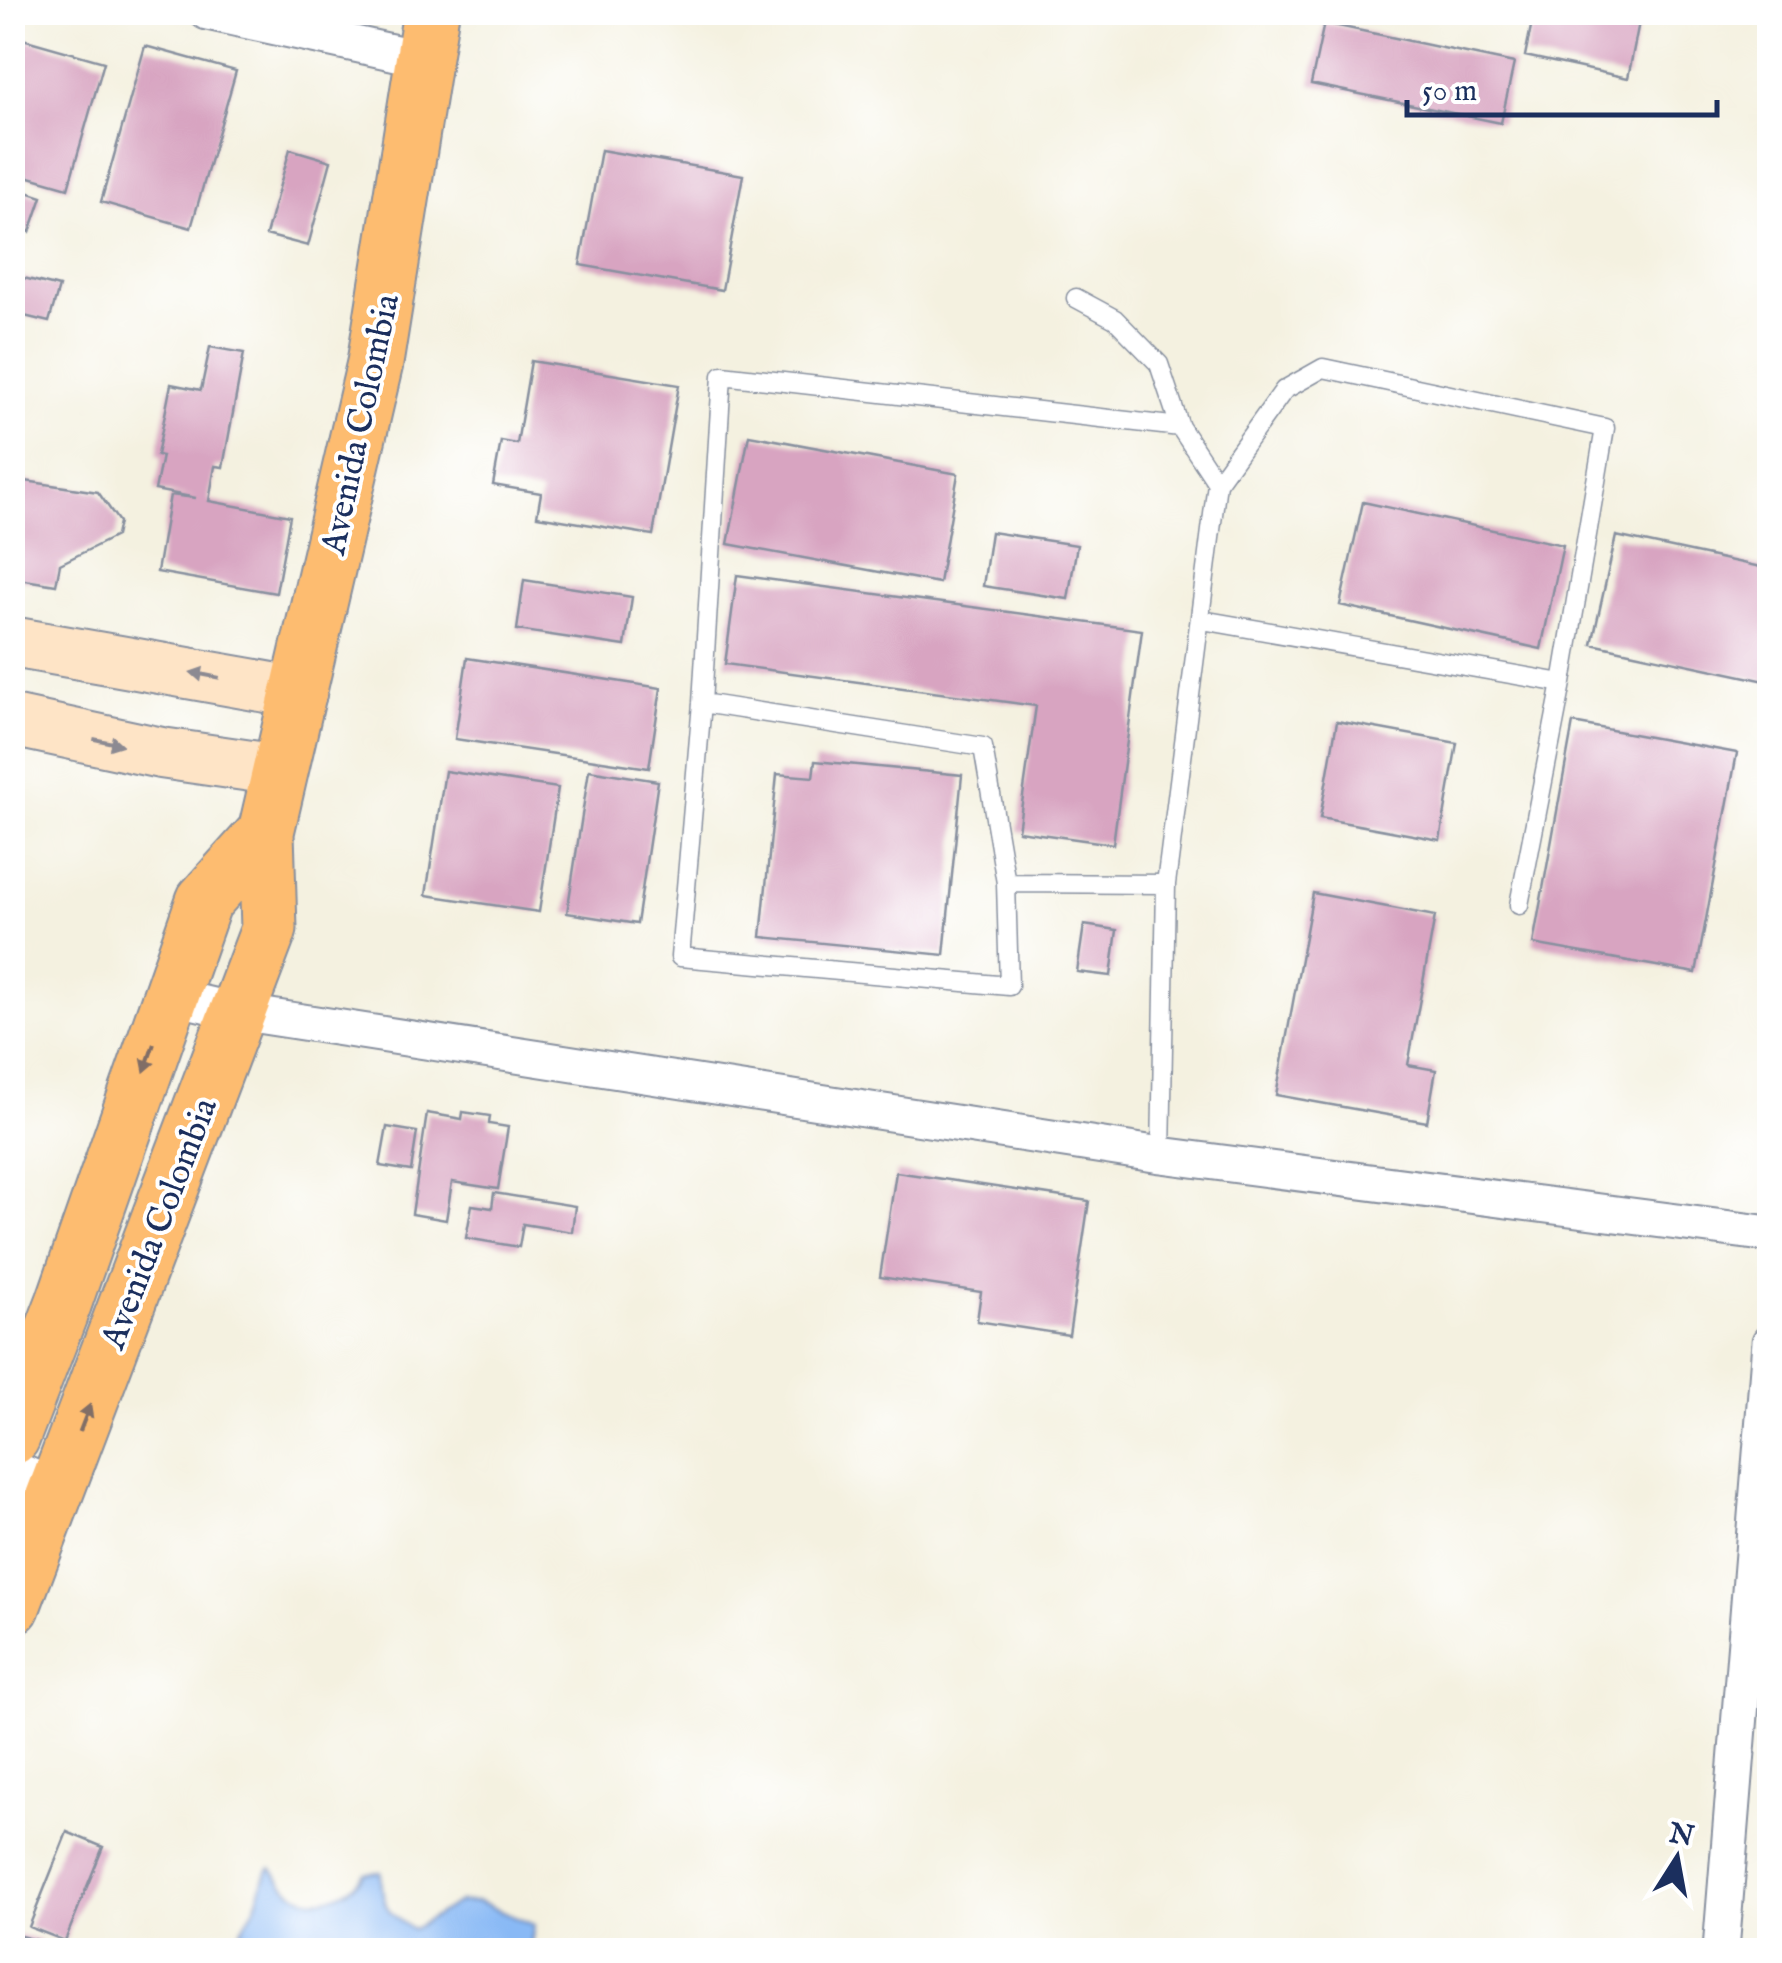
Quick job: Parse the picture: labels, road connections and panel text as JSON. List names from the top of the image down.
{
  "streets": {
    "main road": ["Avenida Colombia"]
  },
  "scale_bar": "50 m",
  "north": "top"
}
